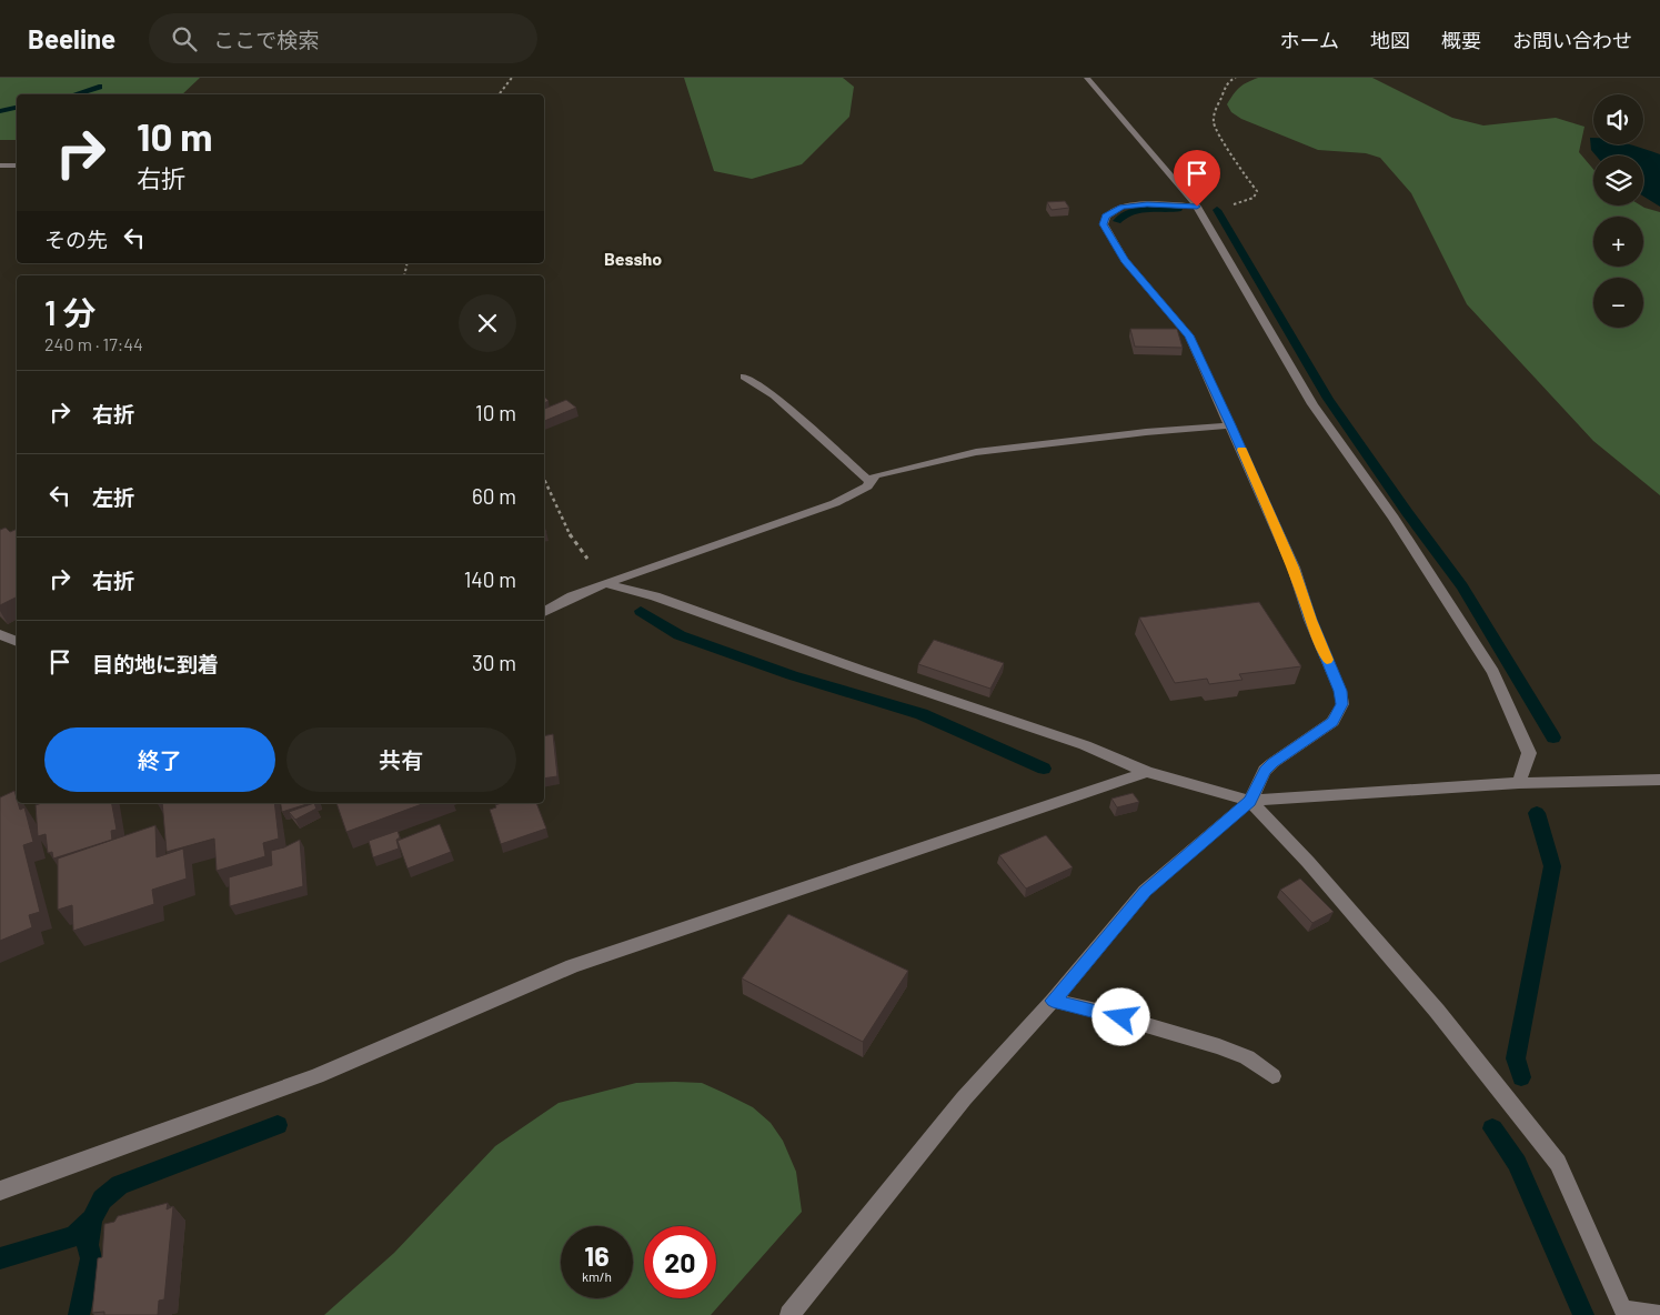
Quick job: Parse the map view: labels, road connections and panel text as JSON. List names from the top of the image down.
{
  "districts": ["Bessho"],
  "page": {
    "header": "Beeline",
    "search": "ここで検索",
    "nav": [
      "ホーム",
      "地図",
      "概要",
      "お問い合わせ"
    ],
    "map_buttons": ["+", "−"],
    "turn": ["10 m", "右折"],
    "then": "その先",
    "heading": ["1 分", "240 m · 17:44"],
    "list": [
      {
        "name": "右折",
        "value": "10 m"
      },
      {
        "name": "左折",
        "value": "60 m"
      },
      {
        "name": "右折",
        "value": "140 m"
      },
      {
        "name": "目的地に到着",
        "value": "30 m"
      }
    ],
    "buttons": ["終了", "共有"],
    "speed": "16 km/h",
    "limit": "20"
  }
}
